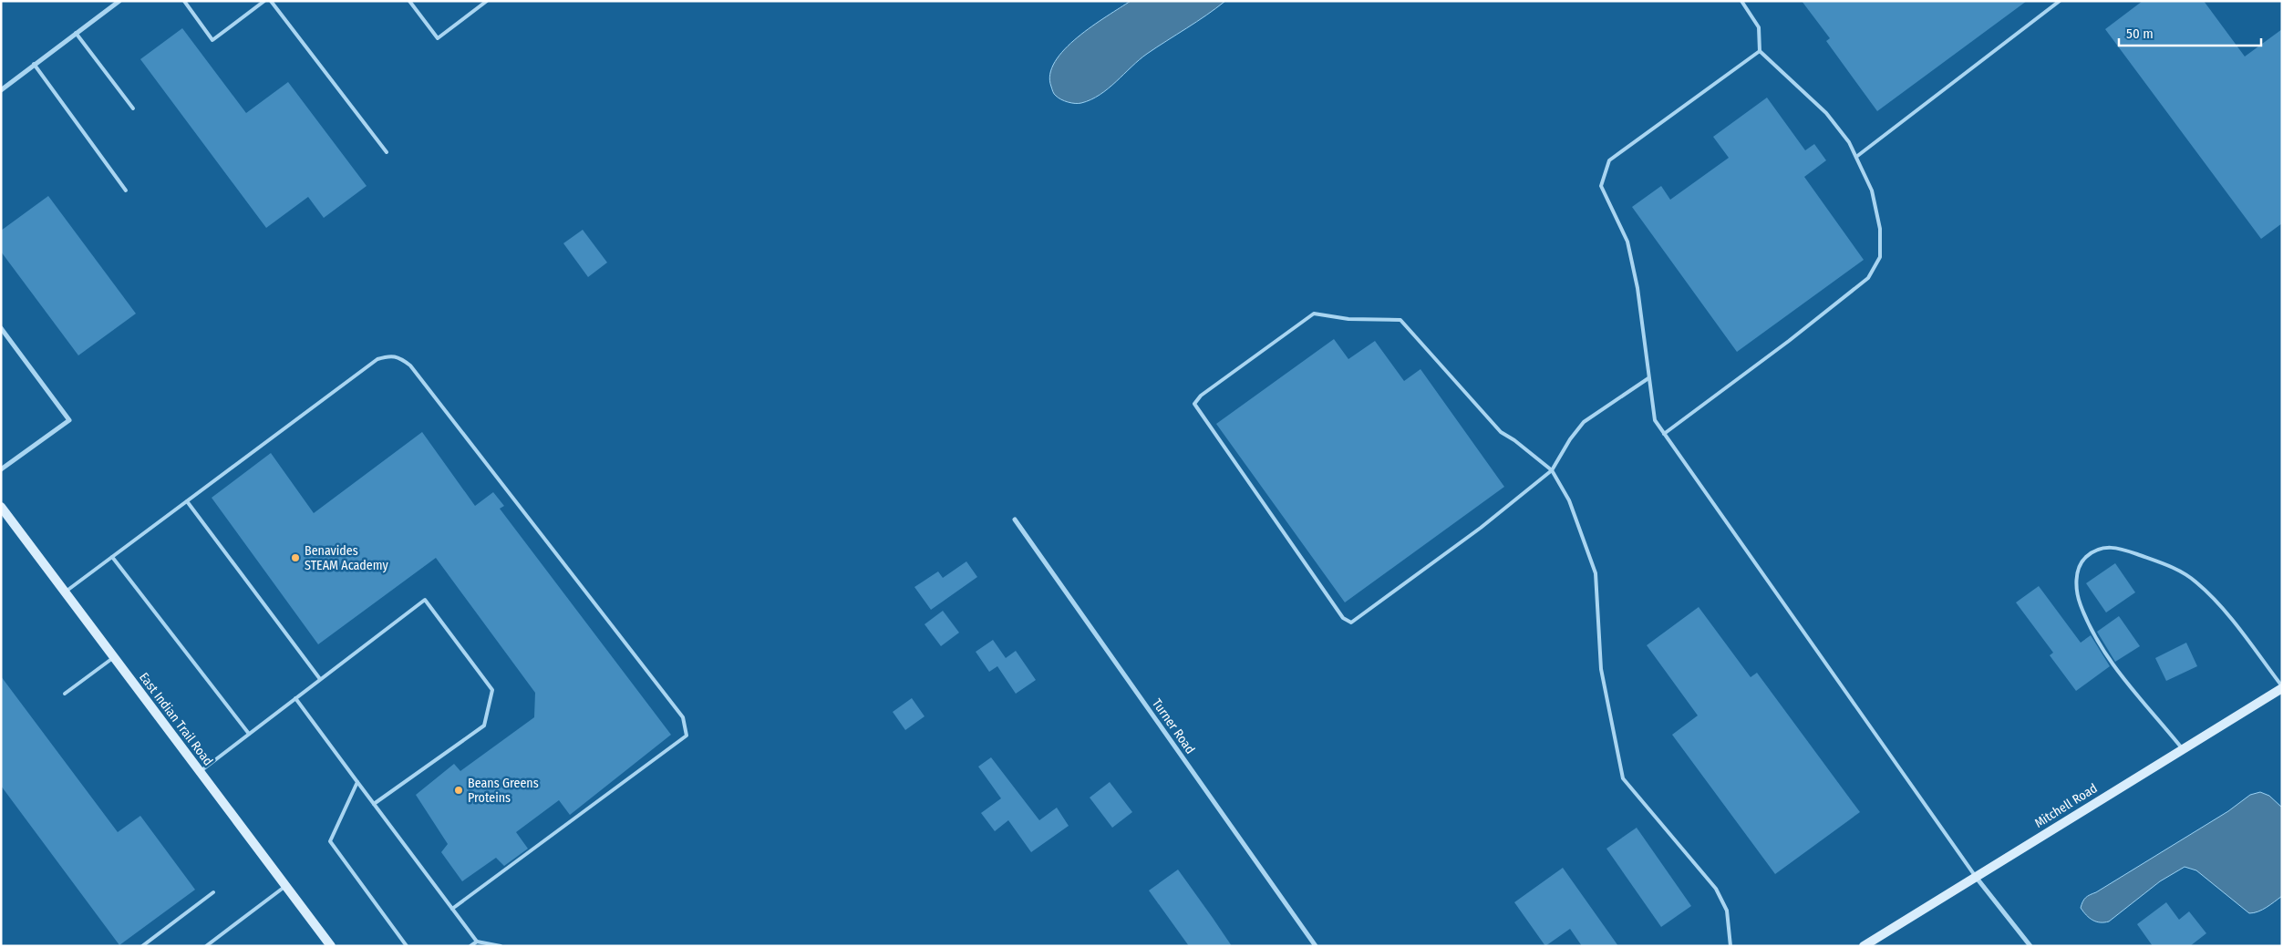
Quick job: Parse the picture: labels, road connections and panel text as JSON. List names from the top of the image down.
{
  "streets": {
    "main road": ["East Indian Trail Road", "Mitchell Road"],
    "street": ["Turner Road"]
  },
  "places": ["Benavides STEAM Academy", "Beans Greens Proteins"],
  "scale_bar": "50 m"
}
